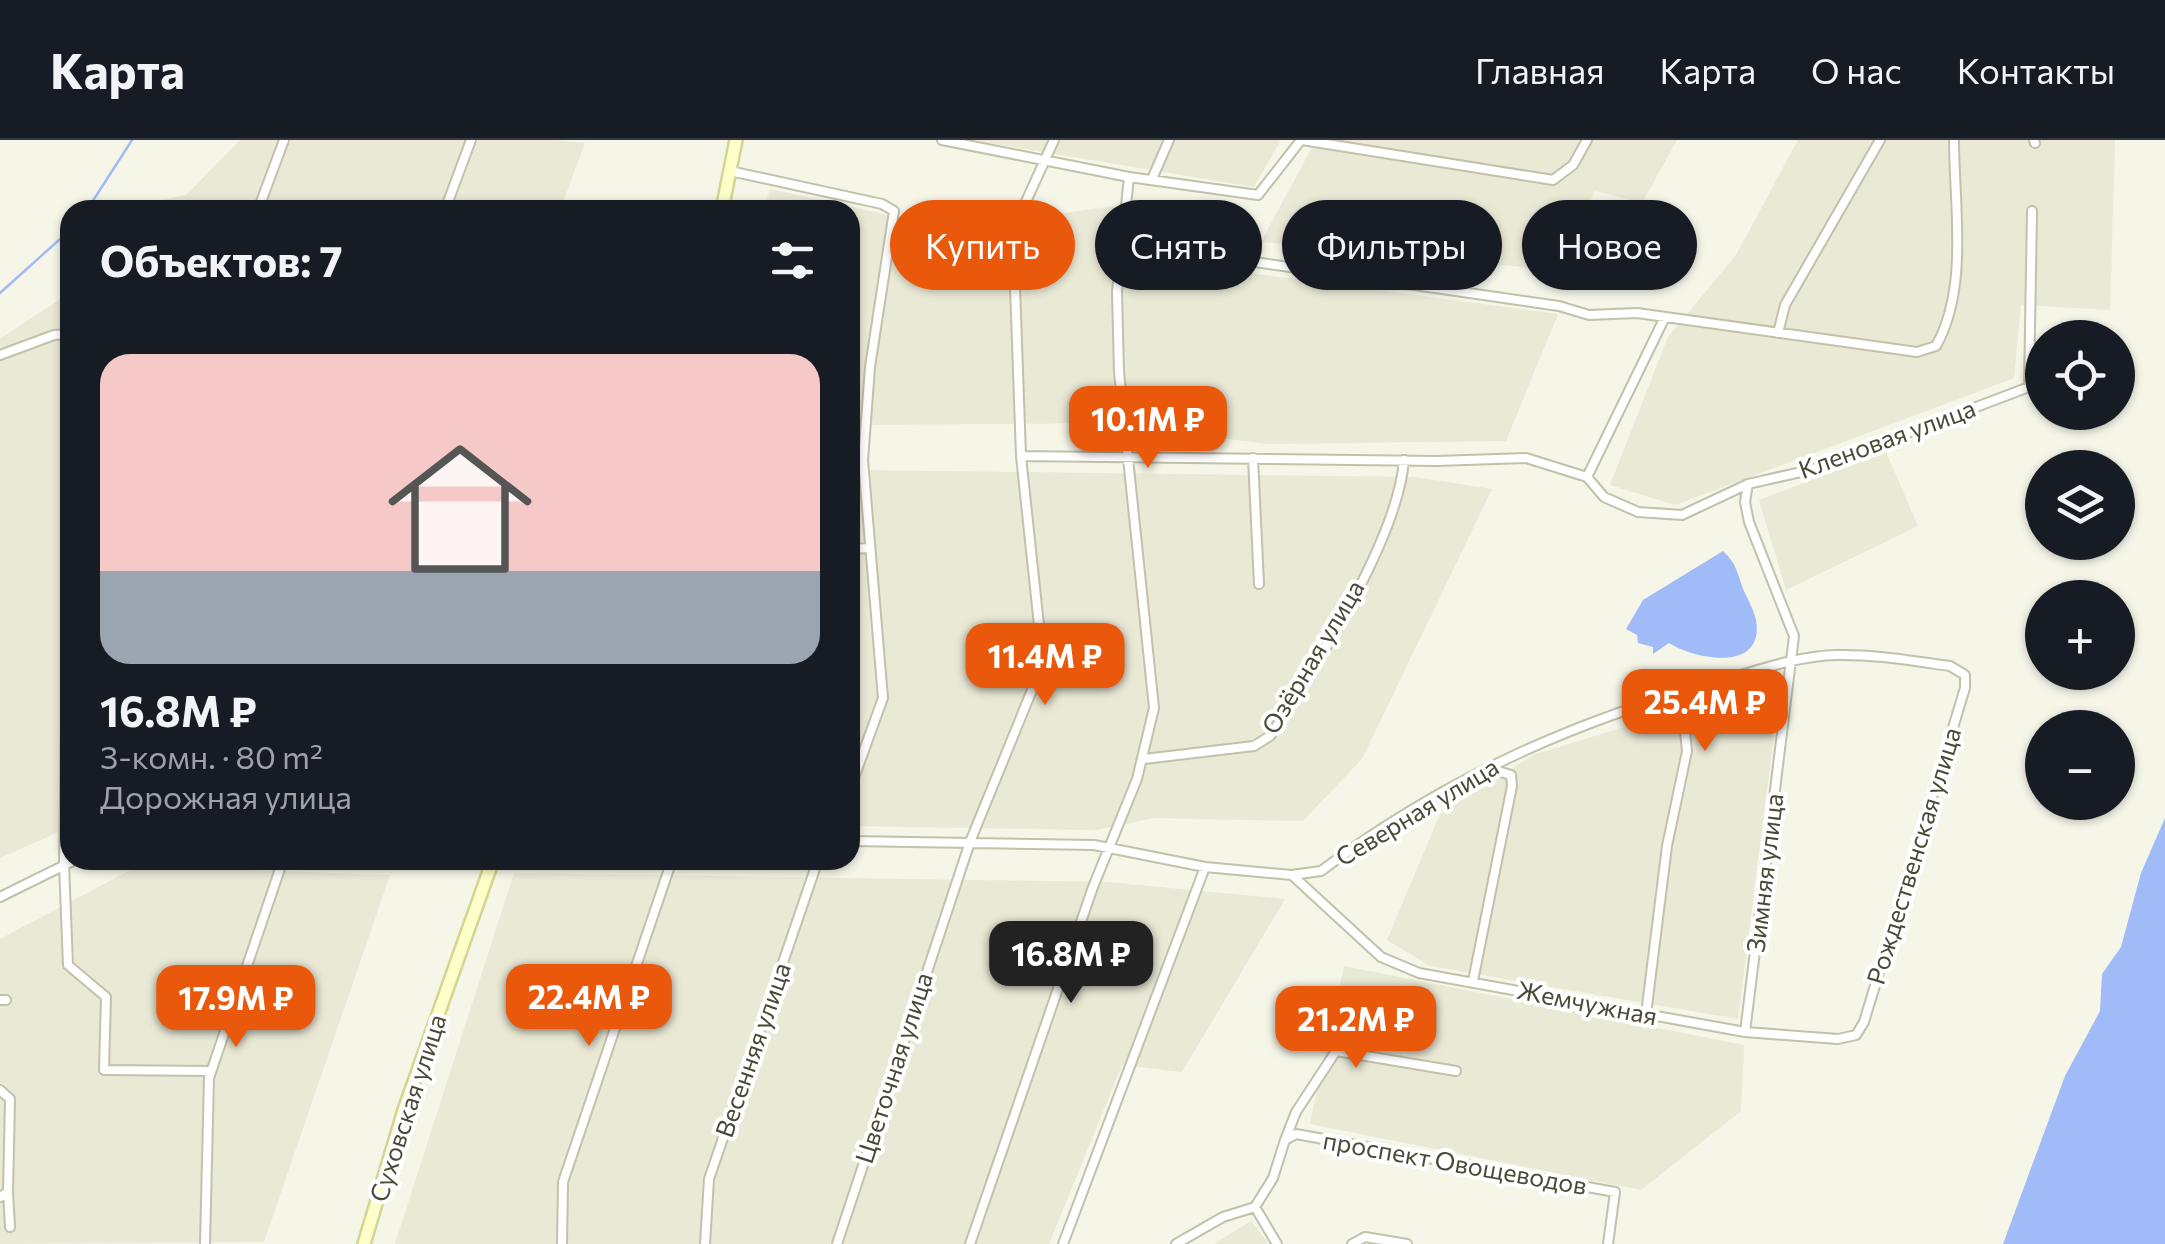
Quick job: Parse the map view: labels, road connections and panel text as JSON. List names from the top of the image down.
{
  "streets": {
    "street": [
      "Кленовая улица",
      "Озёрная улица",
      "Северная улица",
      "Рождественская улица",
      "Зимняя улица",
      "Жемчужная",
      "Весенняя улица",
      "Цветочная улица",
      "Суховская улица",
      "проспект Овощеводов"
    ]
  },
  "crossings": [
    ["Кленовая улица", "Озёрная улица"],
    ["Кленовая улица", "Зимняя улица"],
    ["Кленовая улица", "Цветочная улица"],
    ["Северная улица", "Рождественская улица"],
    ["Северная улица", "Зимняя улица"],
    ["Северная улица", "Жемчужная"],
    ["Северная улица", "Цветочная улица"],
    ["Рождественская улица", "Жемчужная"],
    ["Зимняя улица", "Жемчужная"]
  ],
  "page": {
    "header": "Карта",
    "nav": [
      "Главная",
      "Карта",
      "О нас",
      "Контакты"
    ],
    "chip": [
      "Купить",
      "Снять",
      "Фильтры",
      "Новое"
    ],
    "heading": "Объектов: 7",
    "map_buttons": ["+", "−"],
    "list": [
      {
        "name": "16.8M ₽",
        "note": "3-комн. · 80 m² · Дорожная улица"
      }
    ],
    "price": [
      "10.1M ₽",
      "11.4M ₽",
      "25.4M ₽",
      "16.8M ₽",
      "22.4M ₽",
      "17.9M ₽",
      "21.2M ₽"
    ]
  }
}
